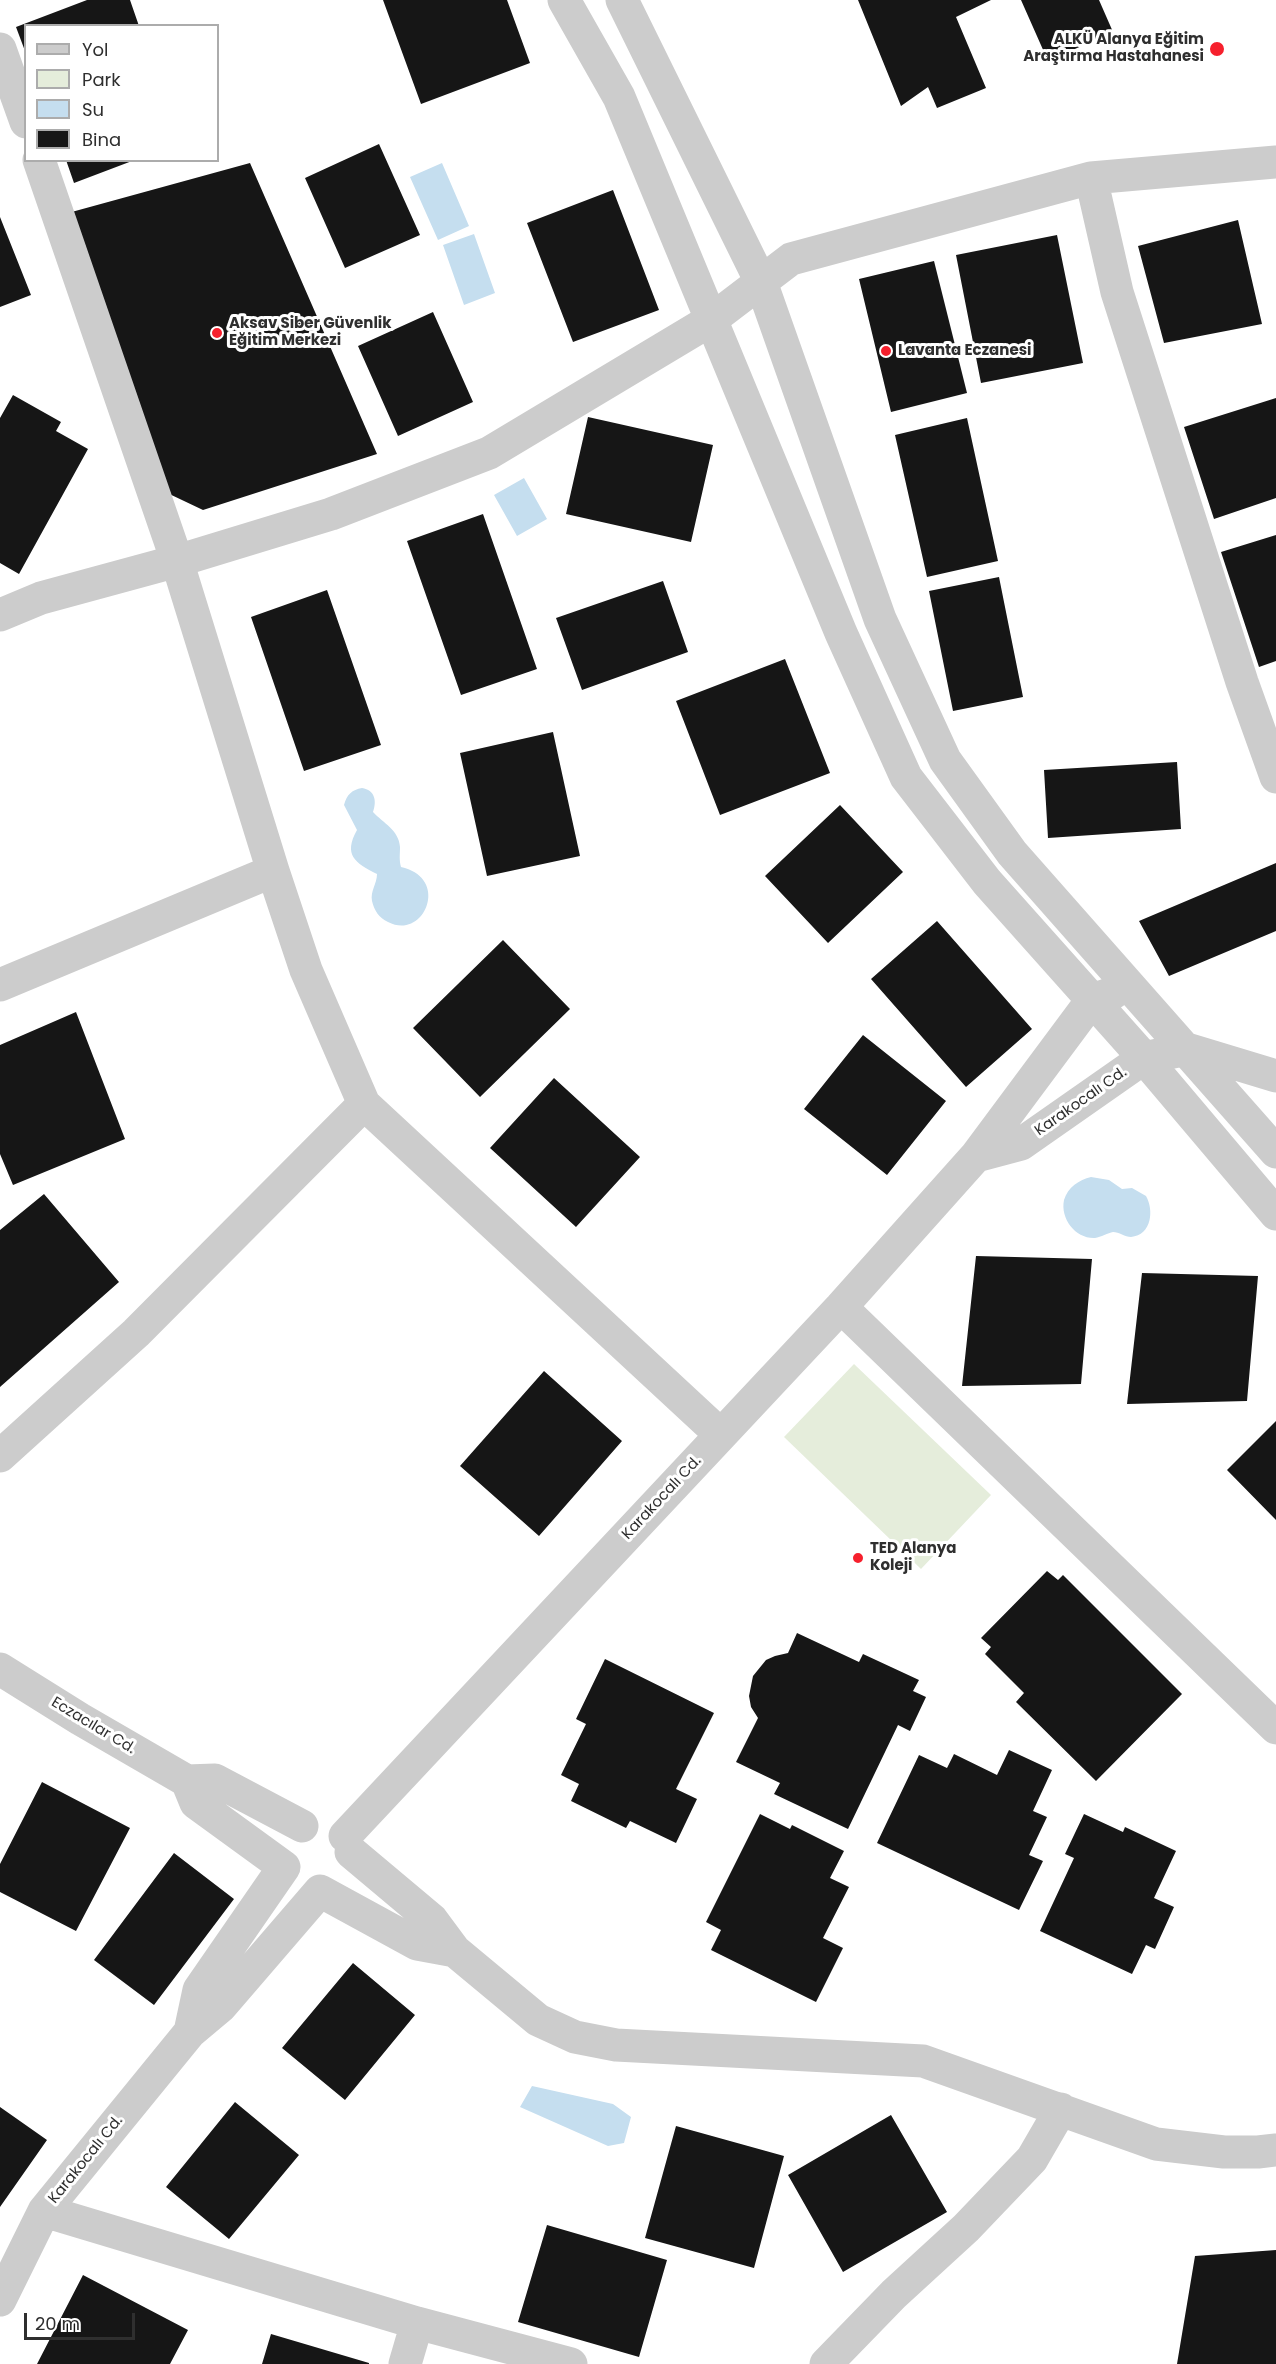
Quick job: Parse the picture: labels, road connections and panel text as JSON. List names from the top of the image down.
{
  "streets": {
    "street": ["Karakocalı Cd.", "Eczacılar Cd."]
  },
  "places": [
    "ALKÜ Alanya Eğitim Araştırma Hastahanesi",
    "Aksav Siber Güvenlik Eğitim Merkezi",
    "Lavanta Eczanesi",
    "TED Alanya Koleji"
  ],
  "legend": [
    "Yol",
    "Park",
    "Su",
    "Bina"
  ],
  "scale_bar": "20 m"
}
